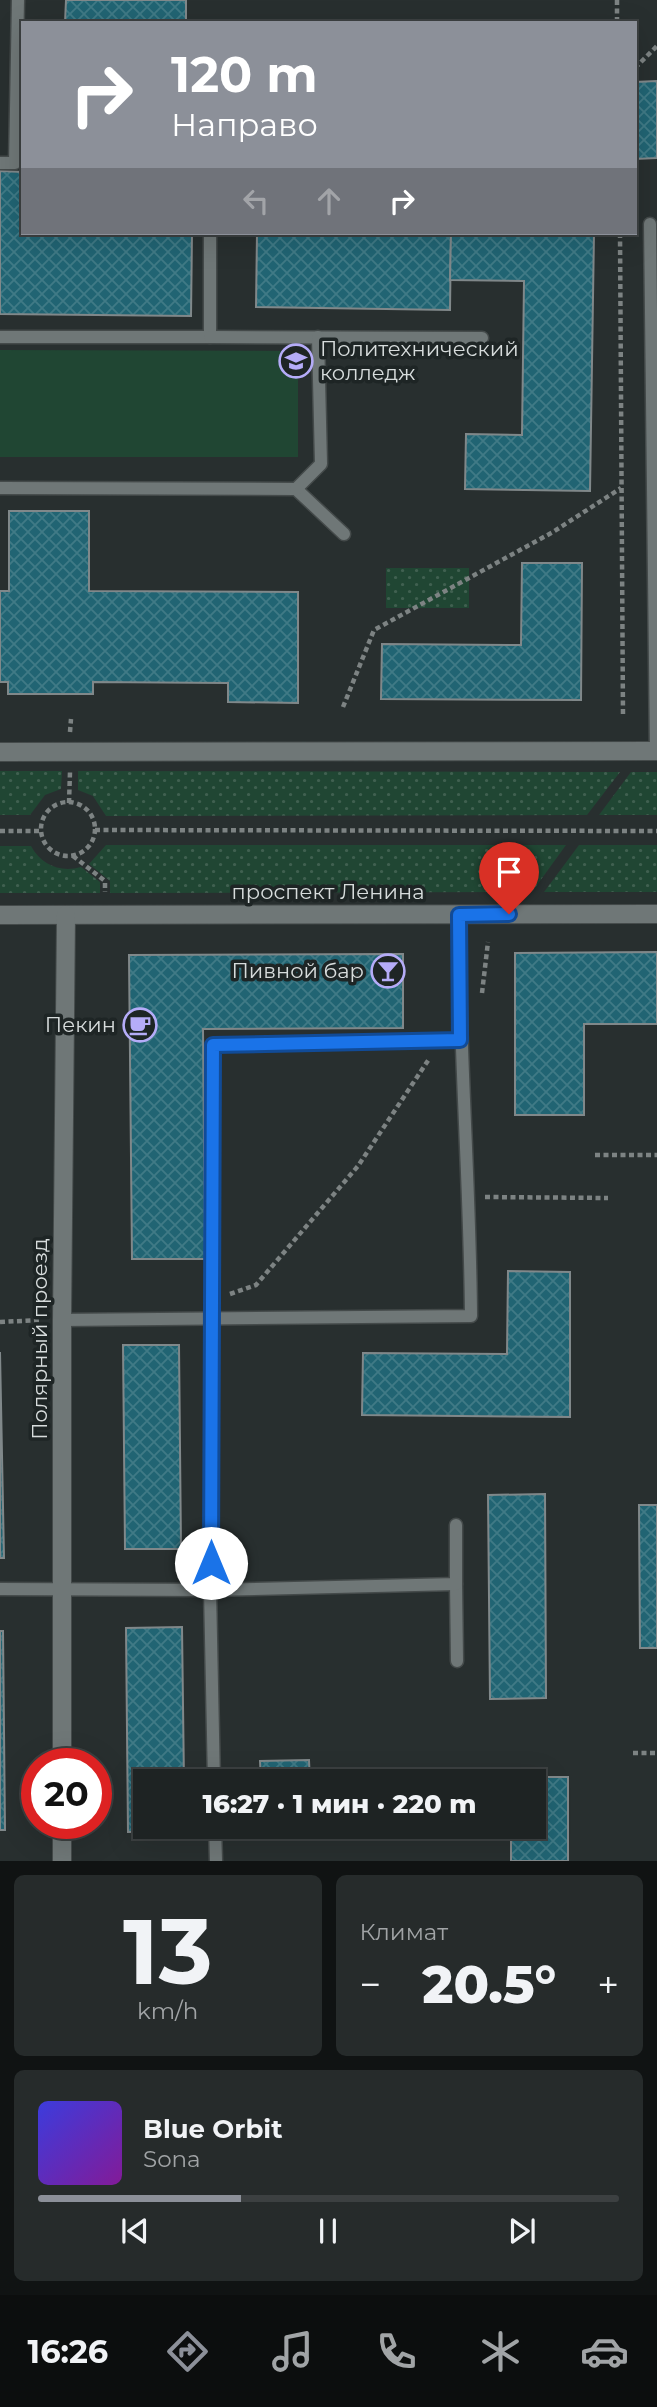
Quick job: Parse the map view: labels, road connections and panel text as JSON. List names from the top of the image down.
{
  "streets": {
    "street": ["проспект Ленина", "Полярный проезд"]
  },
  "crossings": [
    ["проспект Ленина", "Полярный проезд"]
  ],
  "places": {
    "school or university": ["Политехнический колледж"],
    "bar": ["Пивной бар"],
    "cafe": ["Пекин"]
  },
  "page": {
    "turn": ["120 m", "Направо"],
    "limit": "20",
    "trip": "16:27 · 1 мин · 220 m",
    "tile": [
      ["13", "km/h"],
      "Климат"
    ],
    "heat": ["−", "20.5°", "+"],
    "song": ["Blue Orbit", "Sona"],
    "tabs": "16:26"
  }
}
